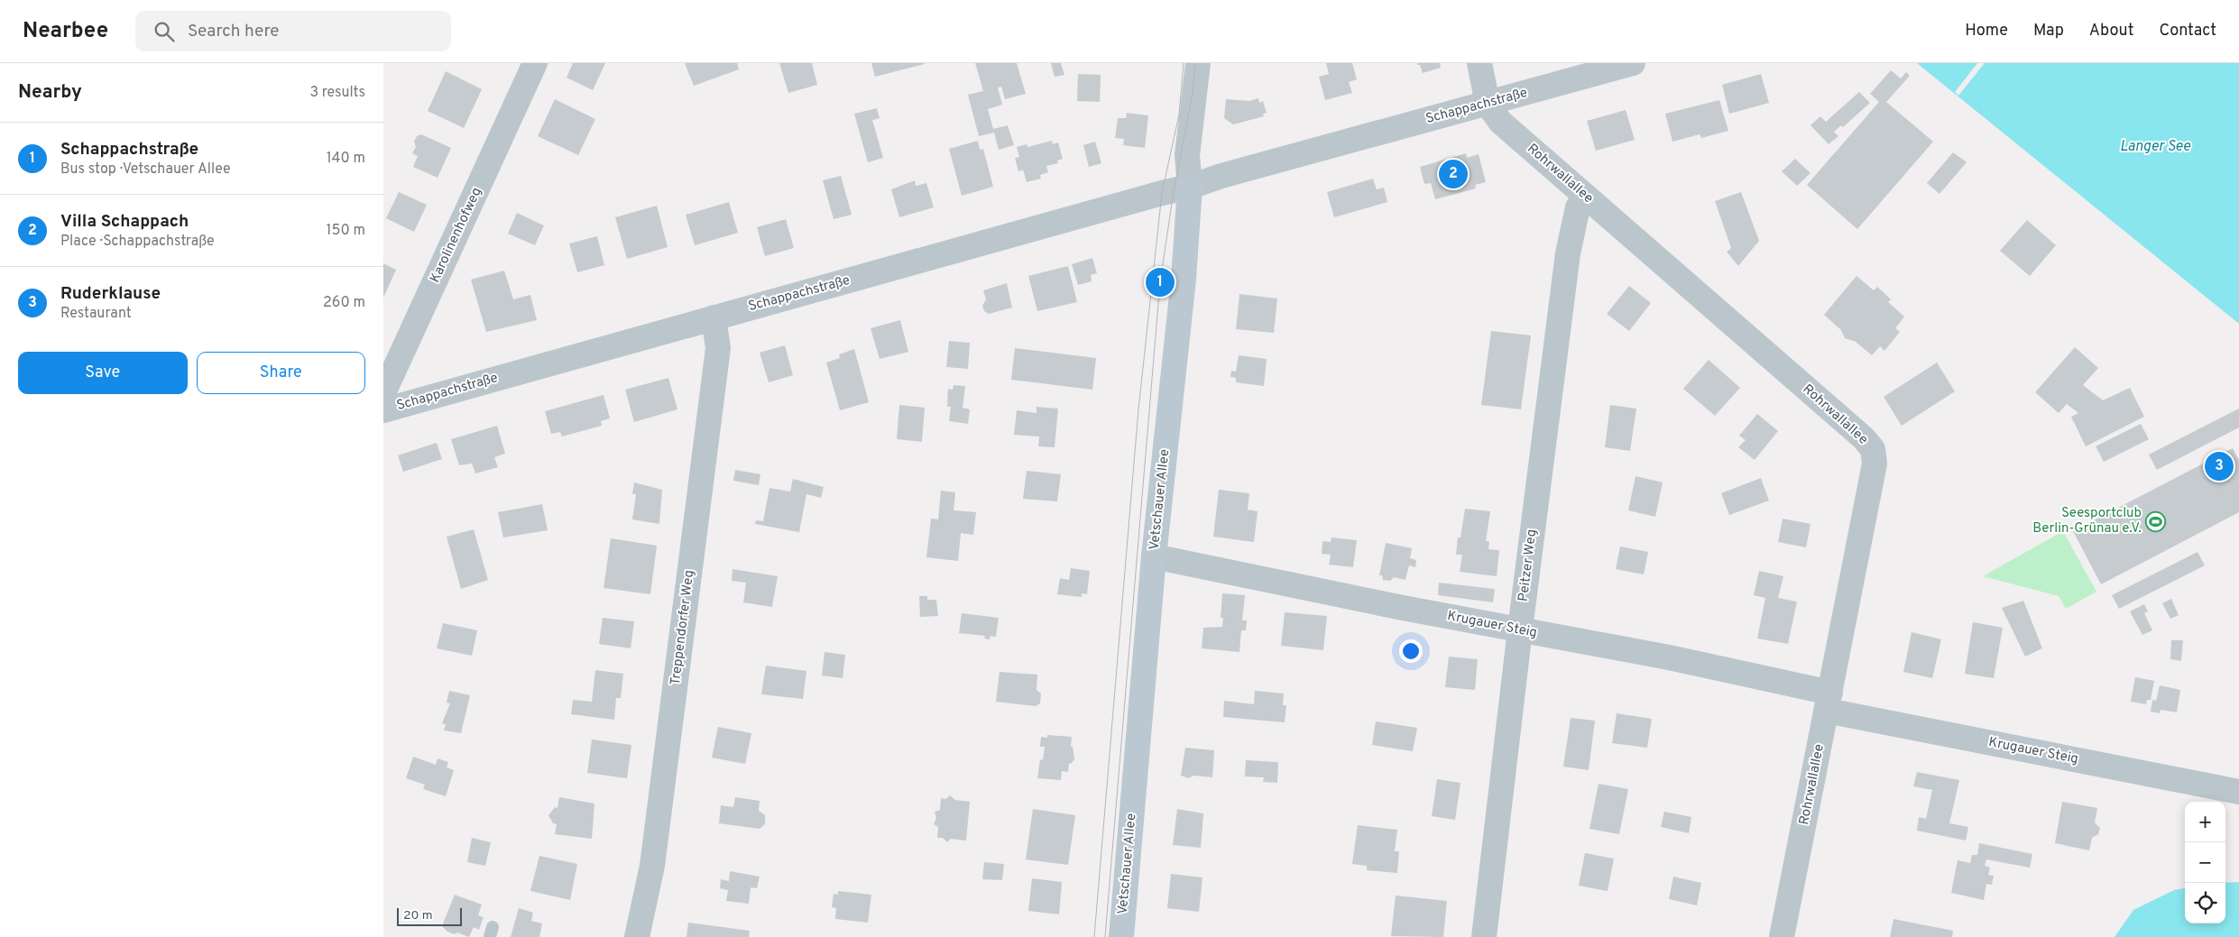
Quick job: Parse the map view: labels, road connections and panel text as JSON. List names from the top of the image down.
{
  "streets": {
    "street": [
      "Schappachstraße",
      "Rohrwallallee",
      "Karolinenhofweg",
      "Vetschauer Allee",
      "Peitzer Weg",
      "Krugauer Steig",
      "Treppendorfer Weg"
    ]
  },
  "crossings": [
    ["Schappachstraße", "Rohrwallallee"],
    ["Schappachstraße", "Karolinenhofweg"],
    ["Schappachstraße", "Vetschauer Allee"],
    ["Schappachstraße", "Treppendorfer Weg"],
    ["Rohrwallallee", "Peitzer Weg"],
    ["Rohrwallallee", "Krugauer Steig"],
    ["Vetschauer Allee", "Krugauer Steig"],
    ["Peitzer Weg", "Krugauer Steig"]
  ],
  "water": ["Langer See"],
  "places": {
    "sports": ["Seesportclub Berlin-Grünau e.V."]
  },
  "scale_bar": "20 m",
  "page": {
    "header": "Nearbee",
    "search": "Search here",
    "nav": [
      "Home",
      "Map",
      "About",
      "Contact"
    ],
    "heading": ["Nearby", "3 results"],
    "list": [
      {
        "mark": "1",
        "name": "Schappachstraße",
        "note": "Bus stop · Vetschauer Allee",
        "value": "140 m"
      },
      {
        "mark": "2",
        "name": "Villa Schappach",
        "note": "Place · Schappachstraße",
        "value": "150 m"
      },
      {
        "mark": "3",
        "name": "Ruderklause",
        "note": "Restaurant",
        "value": "260 m"
      }
    ],
    "pins": ["2", "1", "3"],
    "buttons": ["Save", "Share"],
    "map_buttons": ["+", "−"],
    "scale": "20 m"
  }
}
